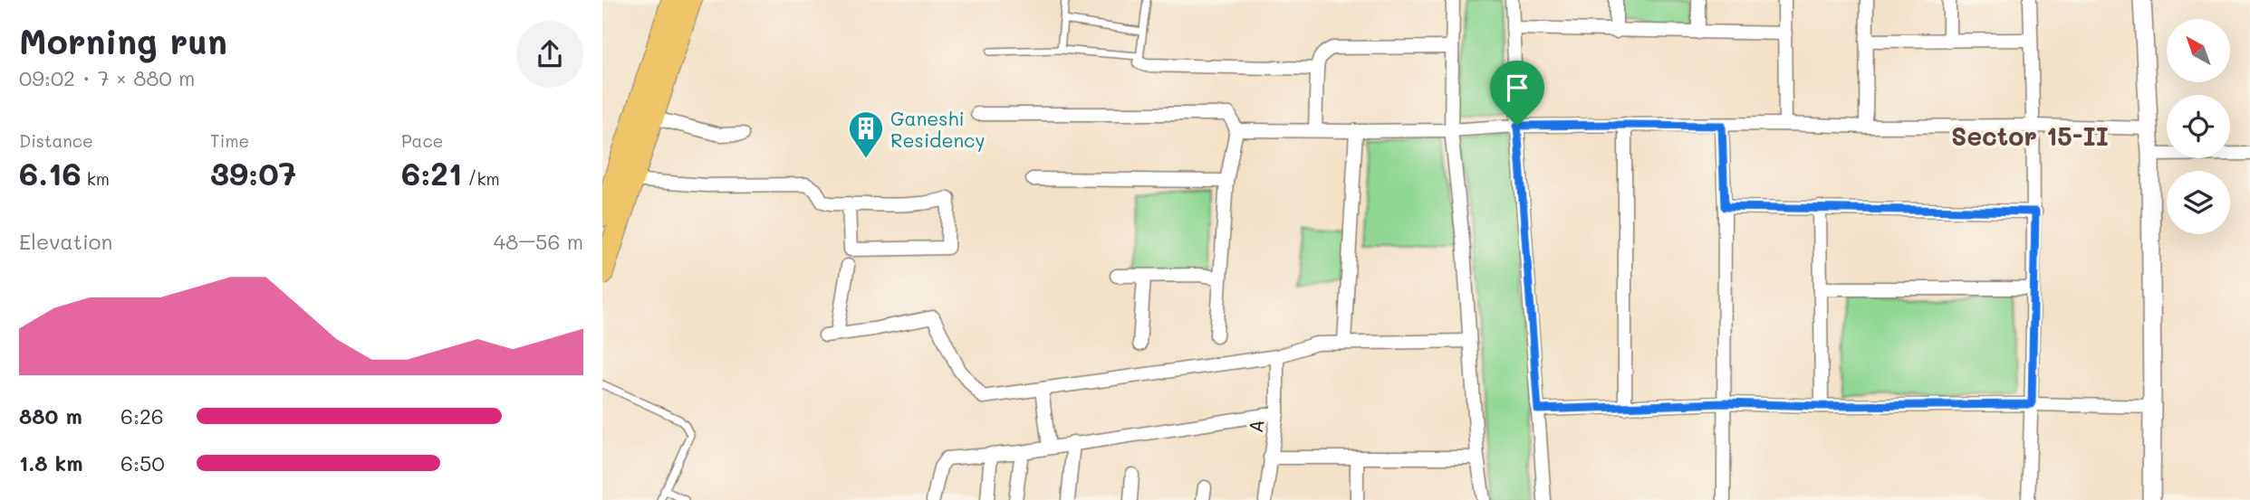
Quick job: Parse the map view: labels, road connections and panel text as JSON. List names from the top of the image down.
{
  "streets": {
    "street": ["A"]
  },
  "districts": ["Sector 15-II"],
  "places": {
    "building": ["Ganeshi Residency"]
  },
  "north": "top left",
  "page": {
    "heading": ["Morning run", "09:02 · 7 × 880 m"],
    "stats": [
      ["Distance", "6.16 km"],
      ["Time", "39:07"],
      ["Pace", "6:21 /km"]
    ],
    "chart": ["Elevation", "48–56 m"],
    "list": [
      {
        "name": "880 m",
        "note": "6:26"
      },
      {
        "name": "1.8 km",
        "note": "6:50"
      }
    ]
  }
}
